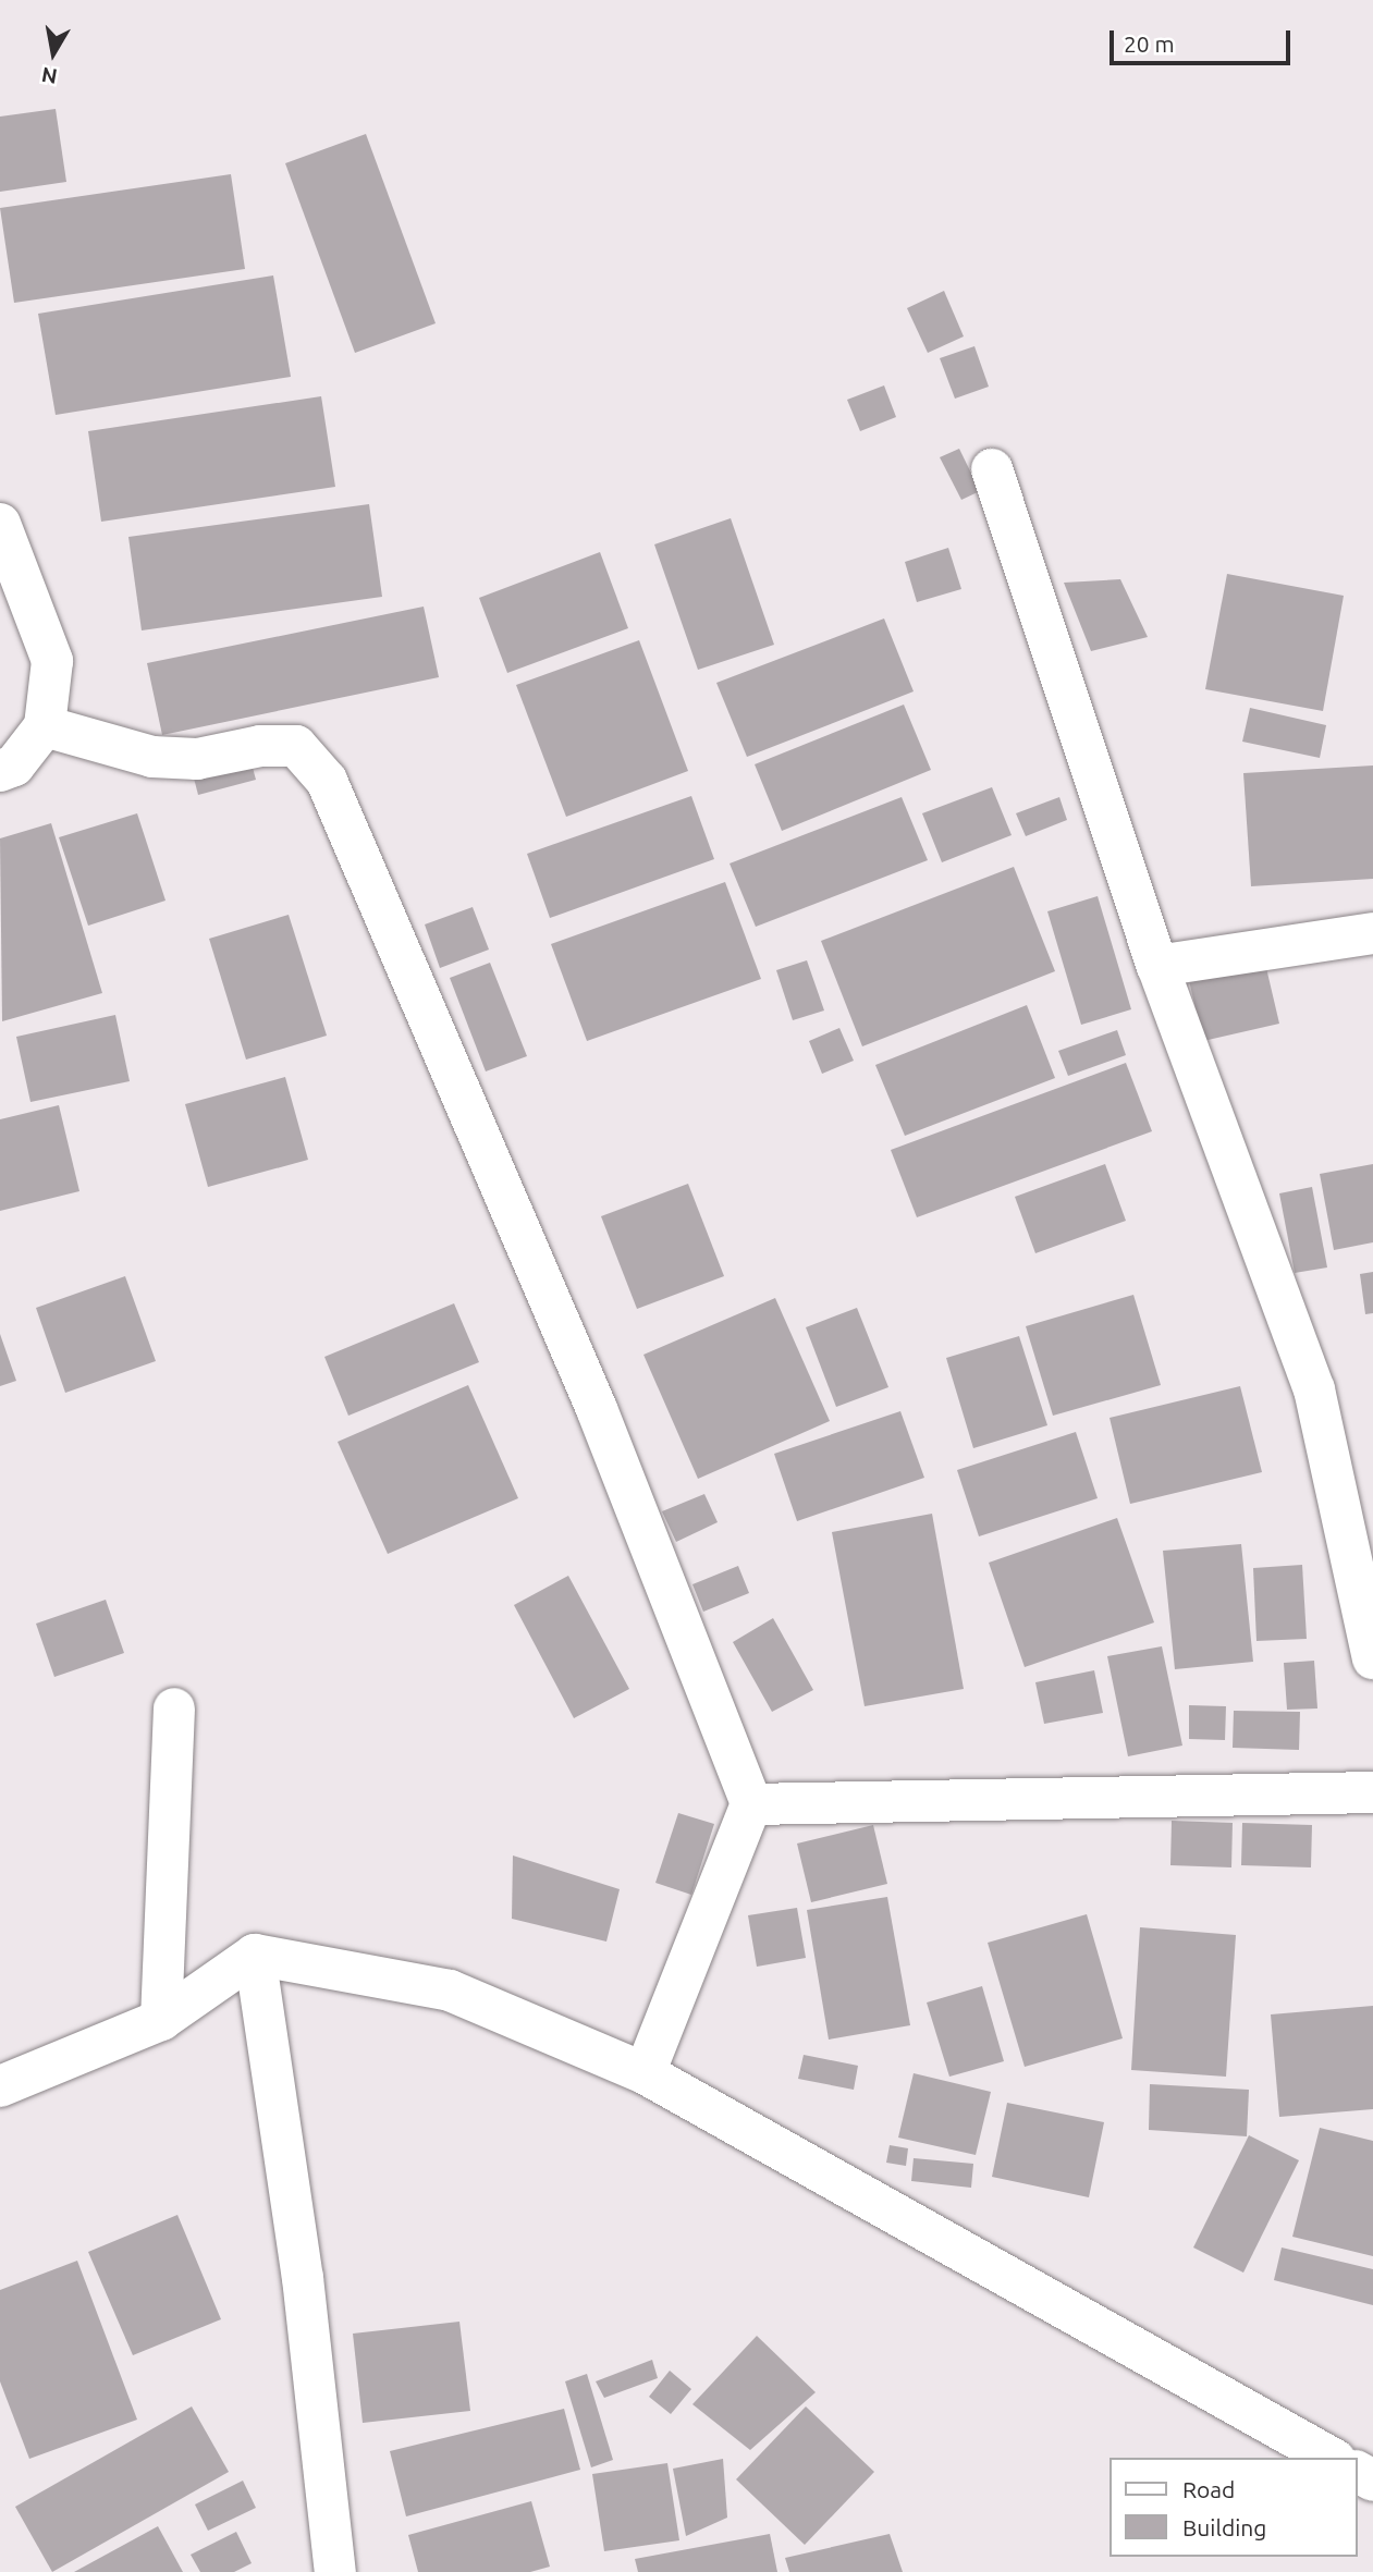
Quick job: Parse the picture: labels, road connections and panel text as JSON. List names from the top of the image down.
{
  "legend": ["Road", "Building"],
  "scale_bar": "20 m",
  "north": "bottom"
}
